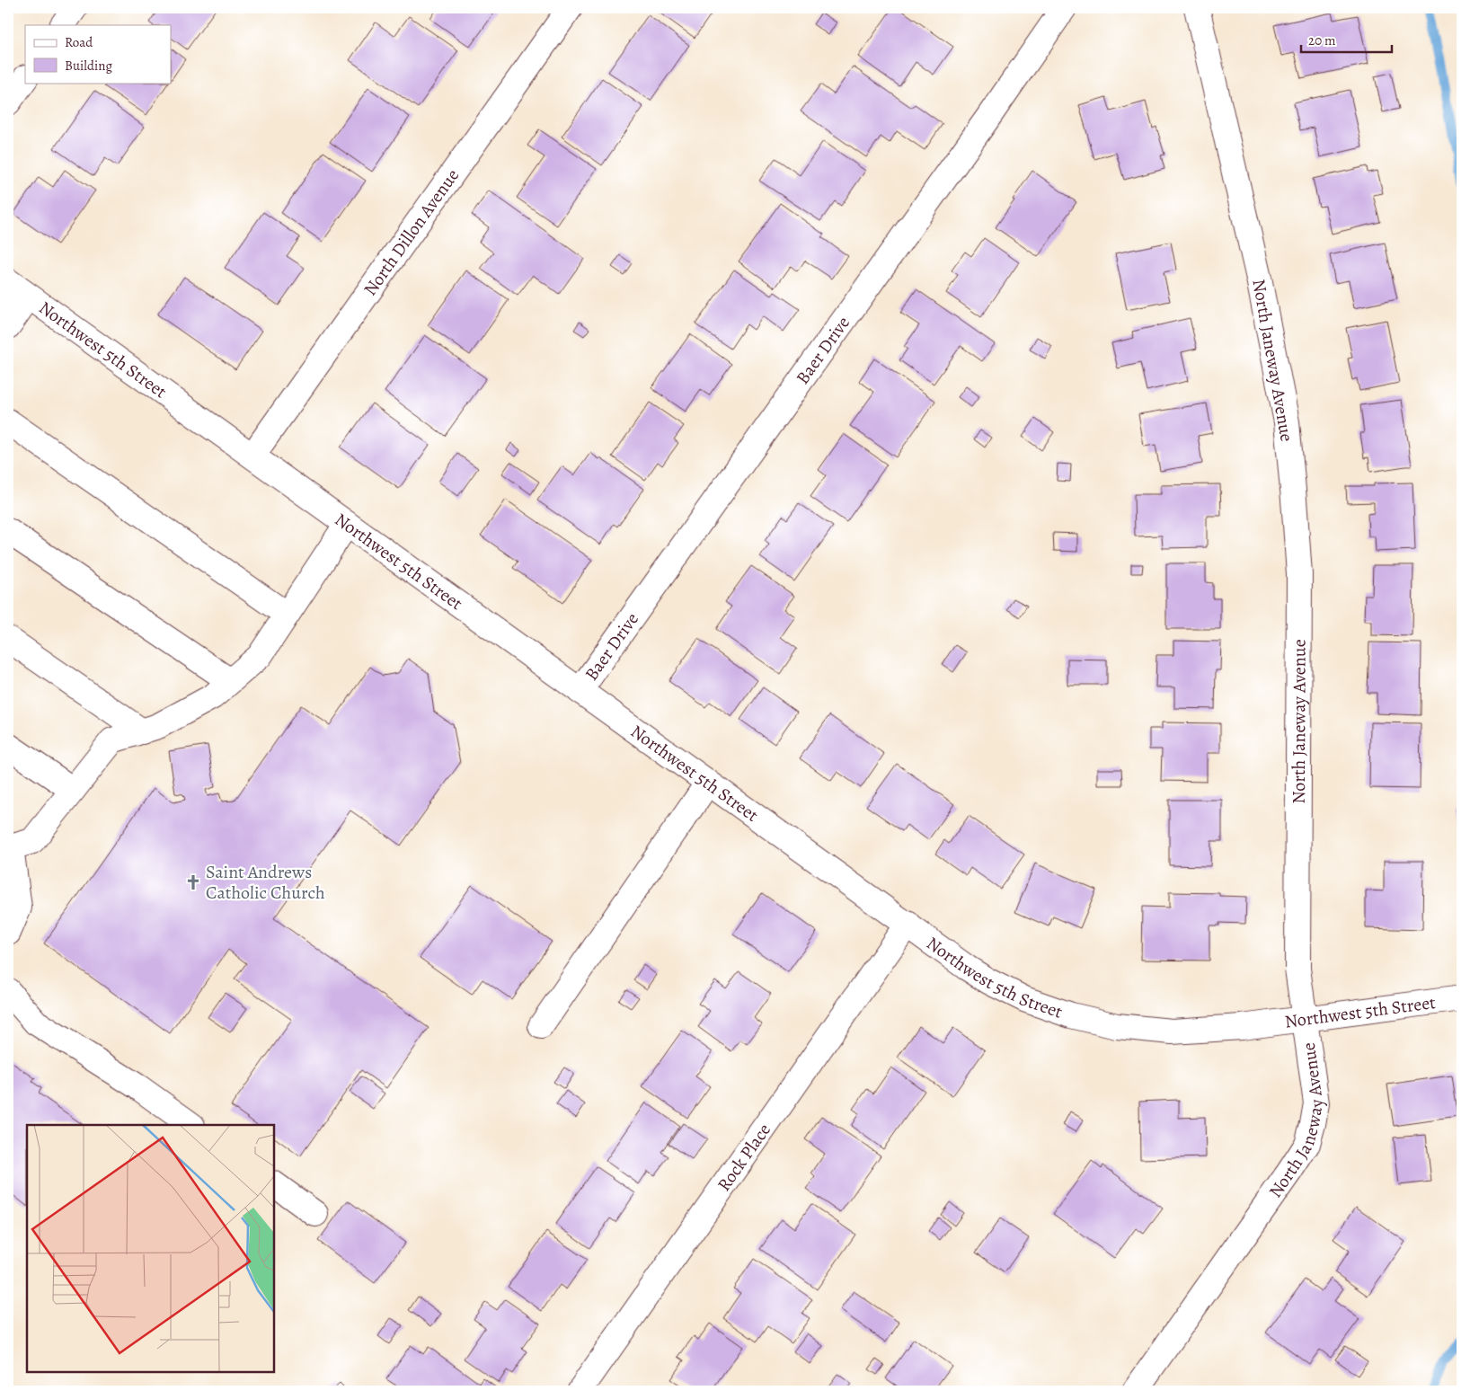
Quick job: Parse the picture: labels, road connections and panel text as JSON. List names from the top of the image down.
{
  "streets": {
    "street": [
      "North Dillon Avenue",
      "Northwest 5th Street",
      "Baer Drive",
      "North Janeway Avenue",
      "Rock Place"
    ]
  },
  "crossings": [
    ["North Dillon Avenue", "Northwest 5th Street"],
    ["Northwest 5th Street", "Baer Drive"],
    ["Northwest 5th Street", "North Janeway Avenue"],
    ["Northwest 5th Street", "Rock Place"]
  ],
  "places": {
    "church": ["Saint Andrews Catholic Church"]
  },
  "legend": ["Road", "Building"],
  "scale_bar": "20 m"
}
